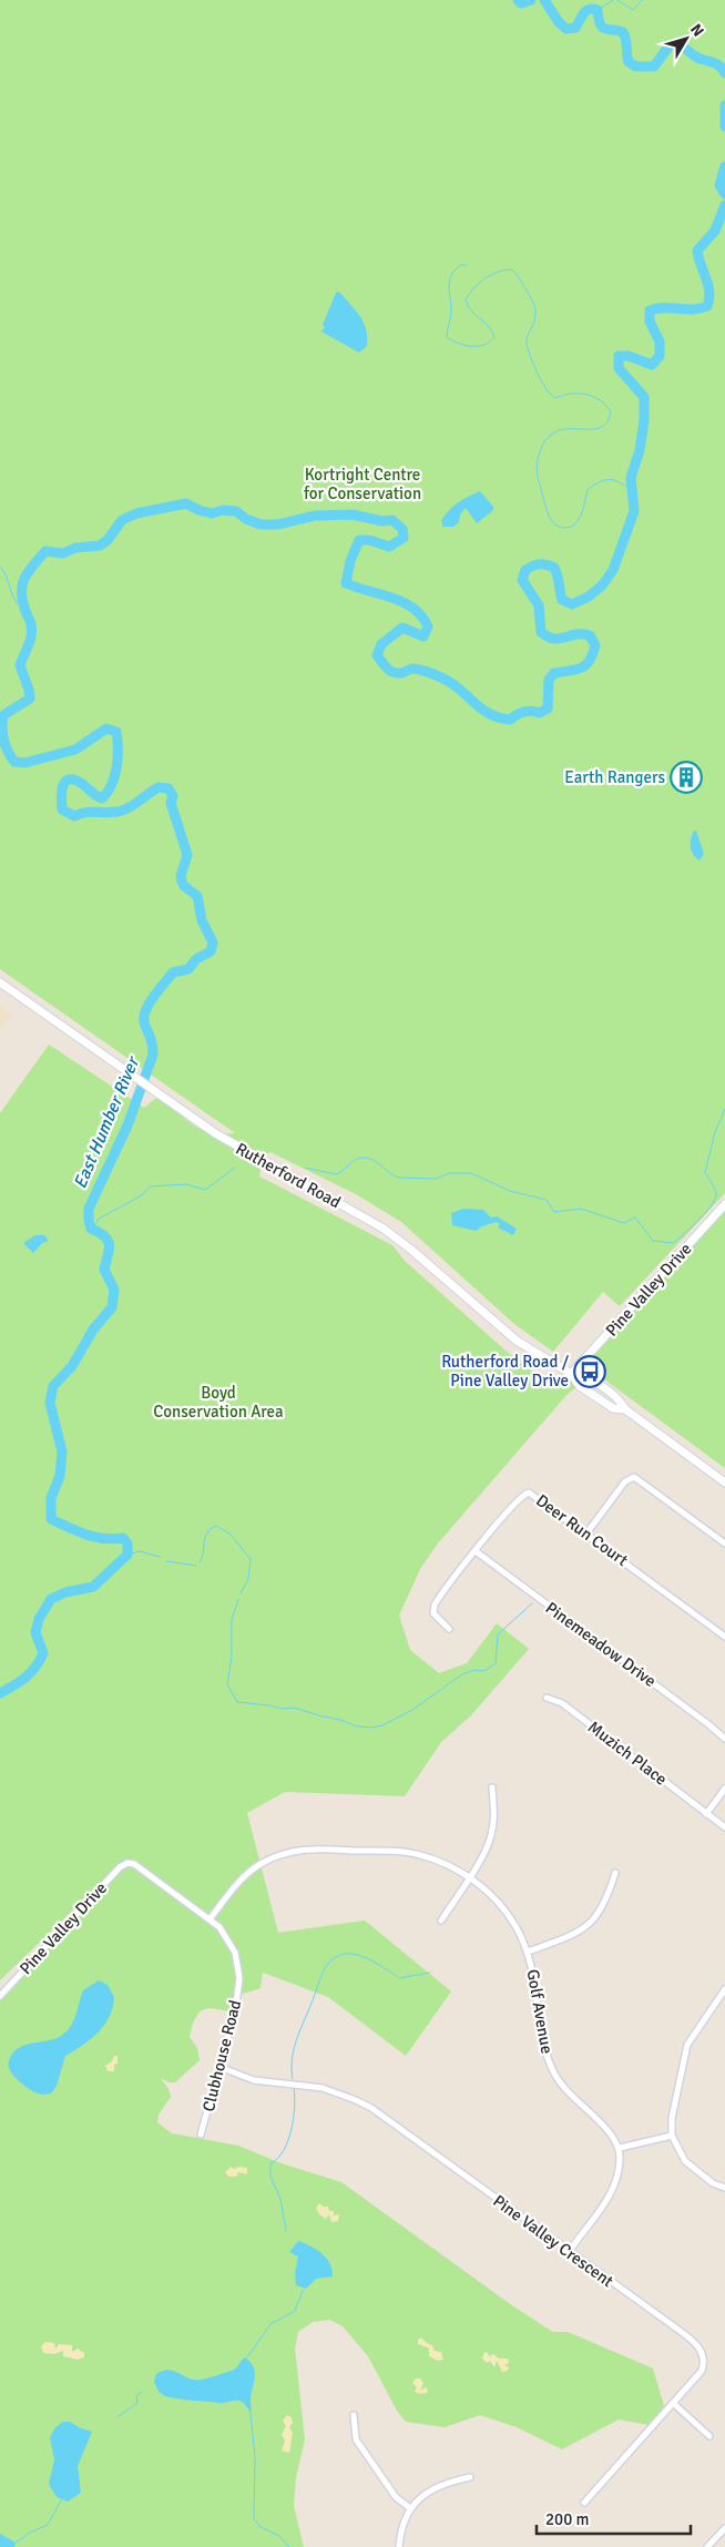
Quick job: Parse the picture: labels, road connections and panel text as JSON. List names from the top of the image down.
{
  "streets": {
    "main road": ["Rutherford Road", "Pine Valley Drive"],
    "street": [
      "Deer Run Court",
      "Pinemeadow Drive",
      "Muzich Place",
      "Golf Avenue",
      "Clubhouse Road",
      "Pine Valley Crescent"
    ]
  },
  "crossings": [
    ["Rutherford Road", "Pine Valley Drive"],
    ["Pine Valley Drive", "Clubhouse Road"],
    ["Deer Run Court", "Pinemeadow Drive"],
    ["Golf Avenue", "Clubhouse Road"],
    ["Clubhouse Road", "Pine Valley Crescent"]
  ],
  "water": ["East Humber River"],
  "parks": ["Kortright Centre for Conservation", "Boyd Conservation Area"],
  "places": {
    "building": ["Earth Rangers"],
    "bus stop": ["Rutherford Road / Pine Valley Drive"]
  },
  "scale_bar": "200 m",
  "north": "top right"
}
